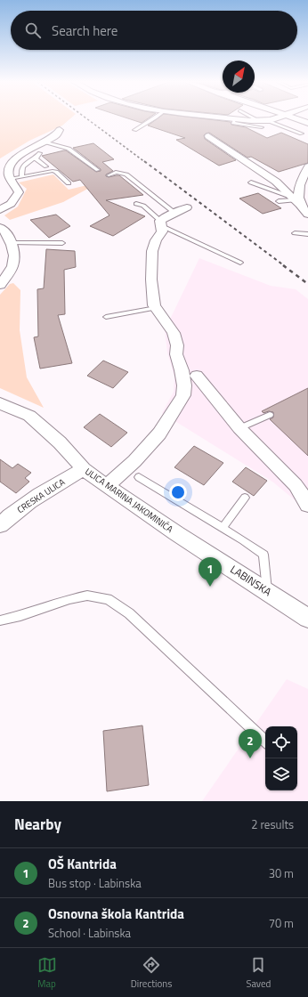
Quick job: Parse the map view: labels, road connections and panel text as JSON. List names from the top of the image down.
{
  "streets": {
    "street": ["CRESKA ULICA", "ULICA MARINA JAKOMINIĆA", "LABINSKA"]
  },
  "crossings": [
    ["CRESKA ULICA", "ULICA MARINA JAKOMINIĆA"],
    ["ULICA MARINA JAKOMINIĆA", "LABINSKA"]
  ],
  "north": "top right",
  "page": {
    "search": "Search here",
    "pins": ["1", "2"],
    "heading": ["Nearby", "2 results"],
    "list": [
      {
        "mark": "1",
        "name": "OŠ Kantrida",
        "note": "Bus stop · Labinska",
        "value": "30 m"
      },
      {
        "mark": "2",
        "name": "Osnovna škola Kantrida",
        "note": "School · Labinska",
        "value": "70 m"
      }
    ],
    "nav": ["Map", "Directions", "Saved"]
  }
}
